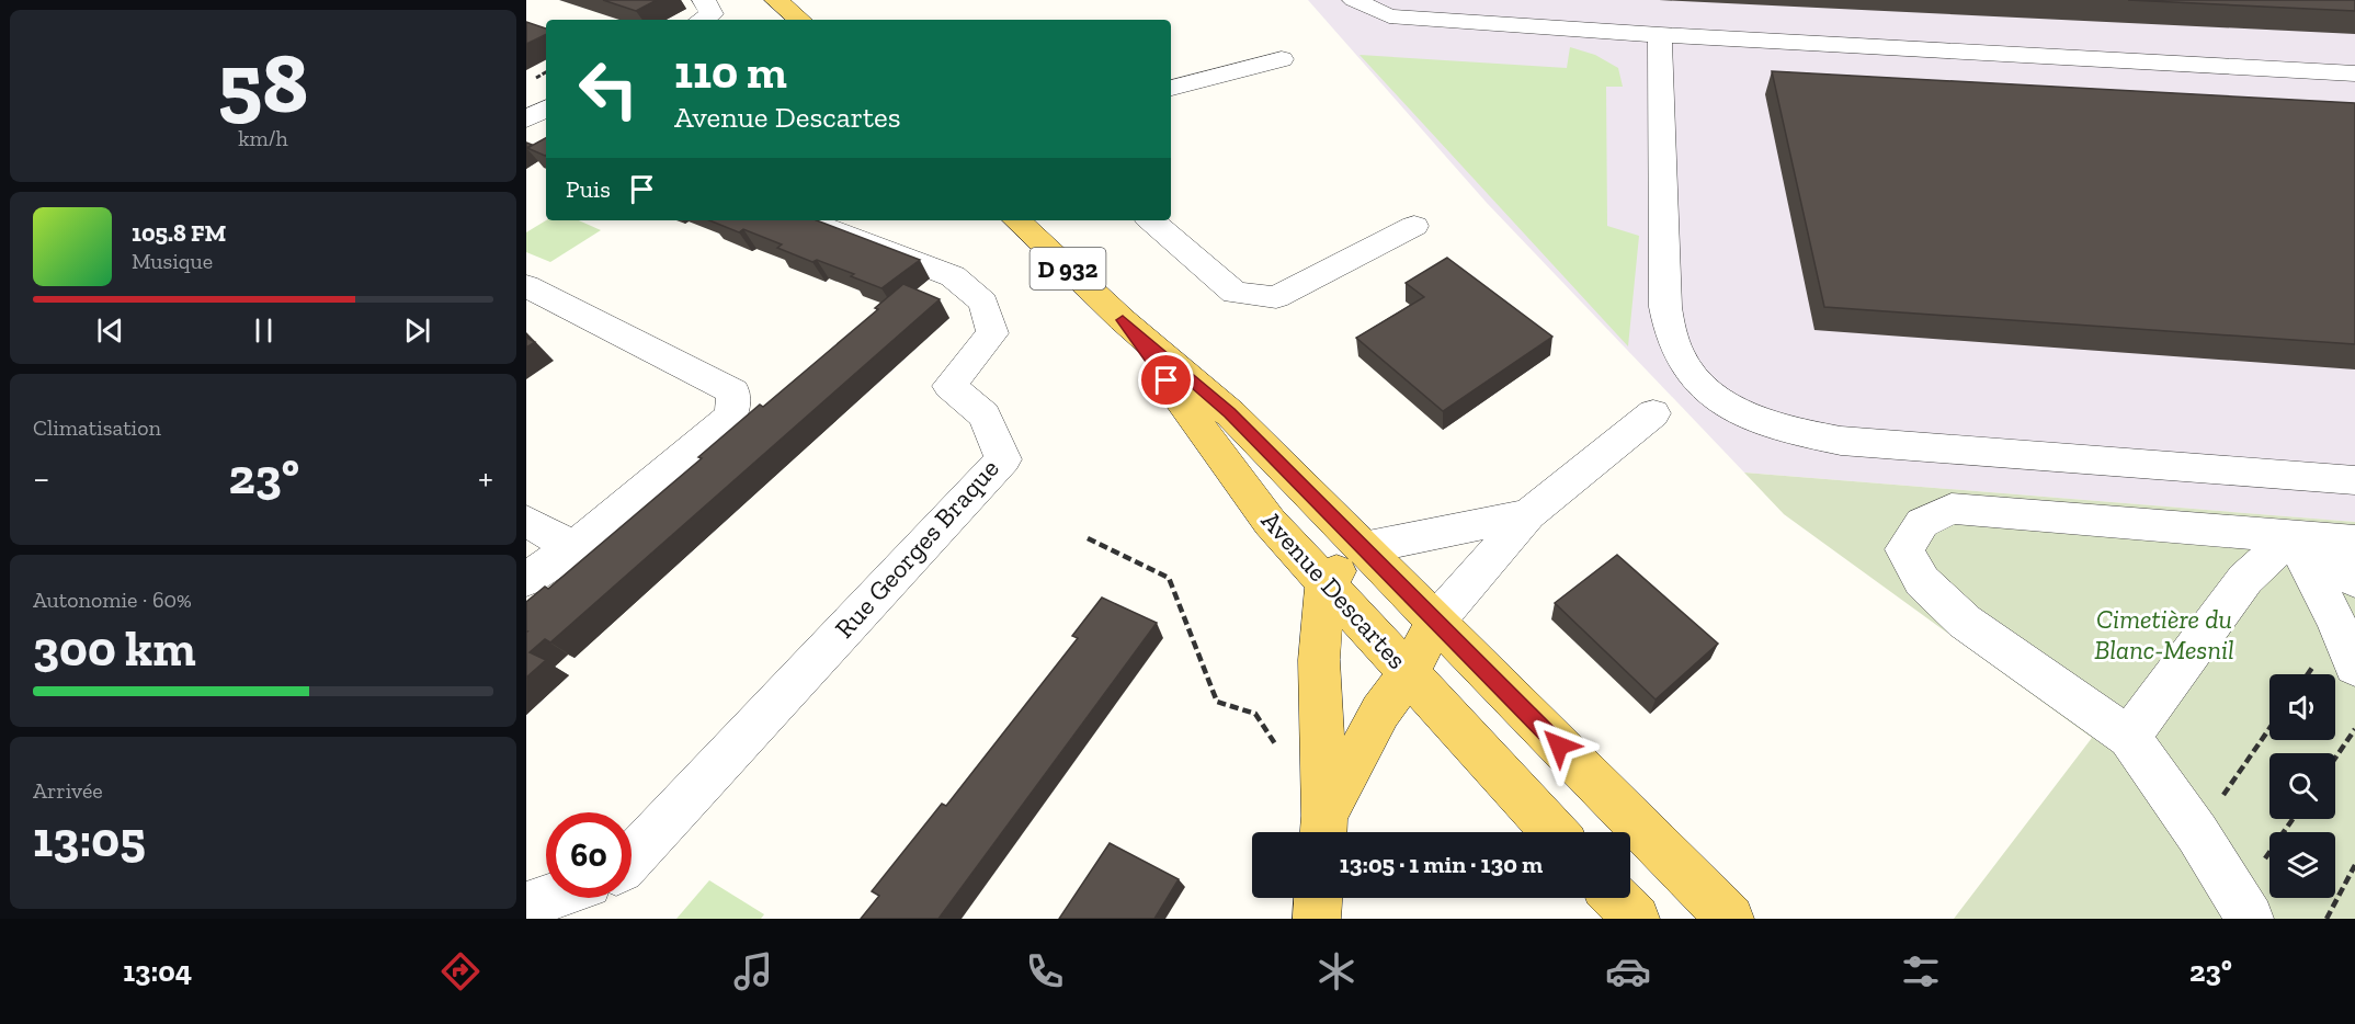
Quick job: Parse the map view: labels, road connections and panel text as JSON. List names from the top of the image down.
{
  "streets": {
    "main road": ["D 932", "Avenue Descartes"],
    "street": ["Rue Georges Braque"]
  },
  "parks": ["Cimetière du Blanc-Mesnil"],
  "page": {
    "tile": [
      ["58", "km/h"],
      "Climatisation",
      ["Autonomie · 60%", "300 km"],
      ["Arrivée", "13:05"]
    ],
    "turn": ["110 m", "Avenue Descartes"],
    "then": "Puis",
    "song": ["105.8 FM", "Musique"],
    "heat": ["−", "23°", "+"],
    "limit": "60",
    "trip": "13:05 · 1 min · 130 m",
    "tabs": ["13:04", "23°"]
  }
}
